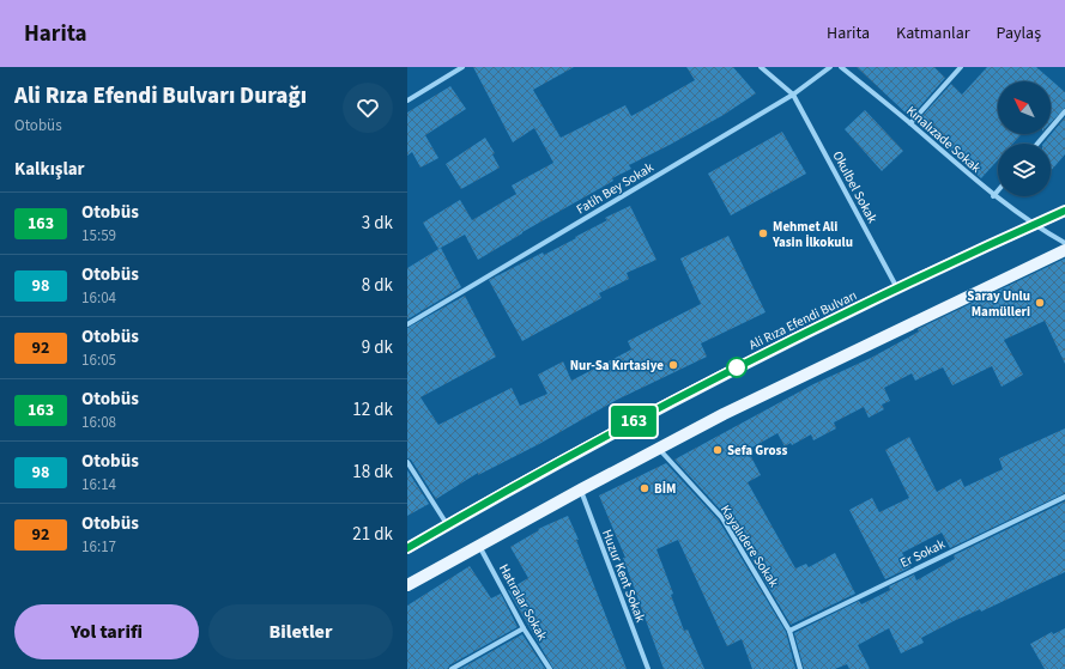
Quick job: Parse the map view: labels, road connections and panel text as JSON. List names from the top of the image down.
{
  "streets": {
    "main road": ["Ali Rıza Efendi Bulvarı"],
    "street": [
      "Kınalızade Sokak",
      "Okulbel Sokak",
      "Fatih Bey Sokak",
      "Kayalıdere Sokak",
      "Er Sokak",
      "Huzur Kent Sokak",
      "Hatıralar Sokak"
    ]
  },
  "crossings": [
    ["Kınalızade Sokak", "Ali Rıza Efendi Bulvarı"],
    ["Okulbel Sokak", "Fatih Bey Sokak"],
    ["Okulbel Sokak", "Ali Rıza Efendi Bulvarı"],
    ["Kayalıdere Sokak", "Er Sokak"]
  ],
  "places": [
    "Mehmet Ali Yasin İlkokulu",
    "Saray Unlu Mamülleri",
    "Nur-Sa Kırtasiye",
    "Sefa Gross",
    "BİM"
  ],
  "lines": ["bus line 163"],
  "north": "top left",
  "page": {
    "header": "Harita",
    "nav": ["Harita", "Katmanlar", "Paylaş"],
    "heading": [
      ["Ali Rıza Efendi Bulvarı Durağı", "Otobüs"],
      "Kalkışlar"
    ],
    "on_map": "163",
    "list": [
      {
        "mark": "163",
        "name": "Otobüs",
        "note": "15:59",
        "value": "3 dk"
      },
      {
        "mark": "98",
        "name": "Otobüs",
        "note": "16:04",
        "value": "8 dk"
      },
      {
        "mark": "92",
        "name": "Otobüs",
        "note": "16:05",
        "value": "9 dk"
      },
      {
        "mark": "163",
        "name": "Otobüs",
        "note": "16:08",
        "value": "12 dk"
      },
      {
        "mark": "98",
        "name": "Otobüs",
        "note": "16:14",
        "value": "18 dk"
      },
      {
        "mark": "92",
        "name": "Otobüs",
        "note": "16:17",
        "value": "21 dk"
      }
    ],
    "buttons": ["Yol tarifi", "Biletler"]
  }
}
